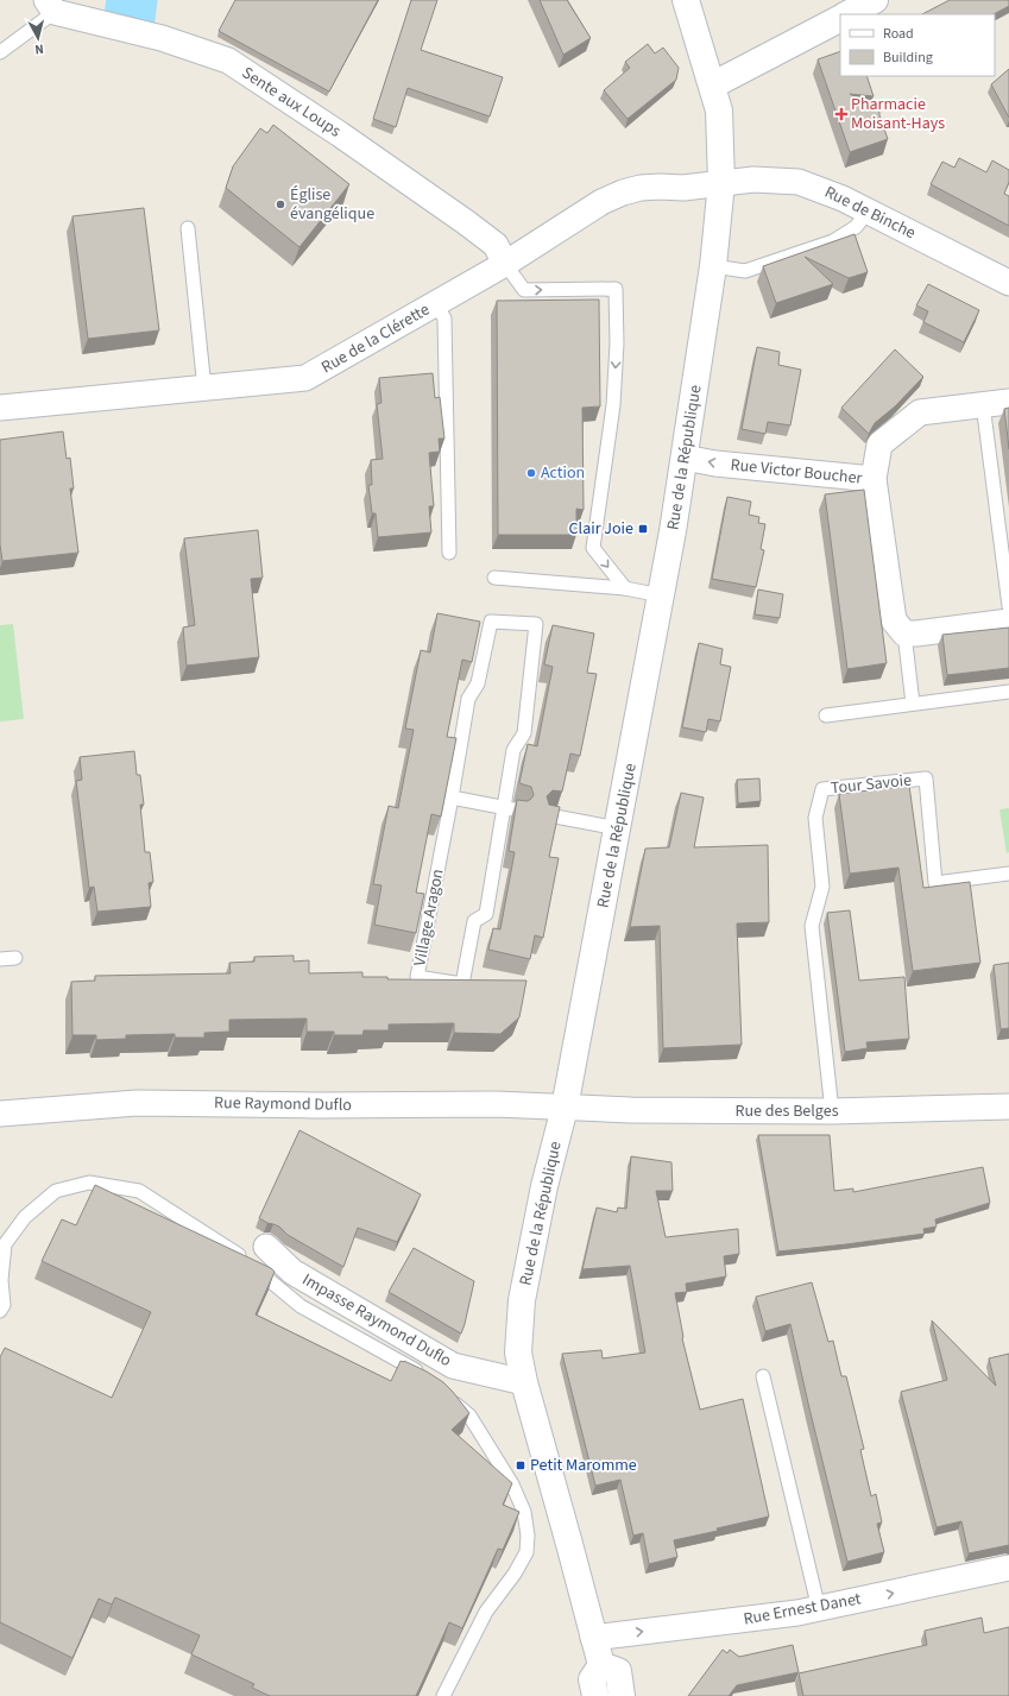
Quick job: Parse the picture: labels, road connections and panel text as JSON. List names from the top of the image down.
{
  "streets": {
    "street": [
      "Sente aux Loups",
      "Rue de Binche",
      "Rue de la Clérette",
      "Rue de la République",
      "Rue Victor Boucher",
      "Rue Raymond Duflo",
      "Rue des Belges",
      "Impasse Raymond Duflo",
      "Rue Ernest Danet"
    ],
    "lane": ["Tour Savoie", "Village Aragon"]
  },
  "crossings": [
    ["Sente aux Loups", "Rue de la Clérette"],
    ["Rue de Binche", "Rue de la Clérette"],
    ["Rue de Binche", "Rue de la République"],
    ["Rue de la Clérette", "Rue de la République"],
    ["Rue de la République", "Rue Victor Boucher"],
    ["Rue de la République", "Rue Raymond Duflo"],
    ["Rue de la République", "Rue des Belges"],
    ["Rue de la République", "Impasse Raymond Duflo"],
    ["Rue de la République", "Rue Ernest Danet"],
    ["Tour Savoie", "Rue des Belges"],
    ["Rue Raymond Duflo", "Rue des Belges"]
  ],
  "one_way": ["Rue Victor Boucher", "Rue Ernest Danet"],
  "places": {
    "health": ["Pharmacie Moisant-Hays"],
    "other": ["Église évangélique", "Action"],
    "transit": ["Clair Joie", "Petit Maromme"]
  },
  "legend": ["Road", "Building"],
  "north": "bottom"
}
